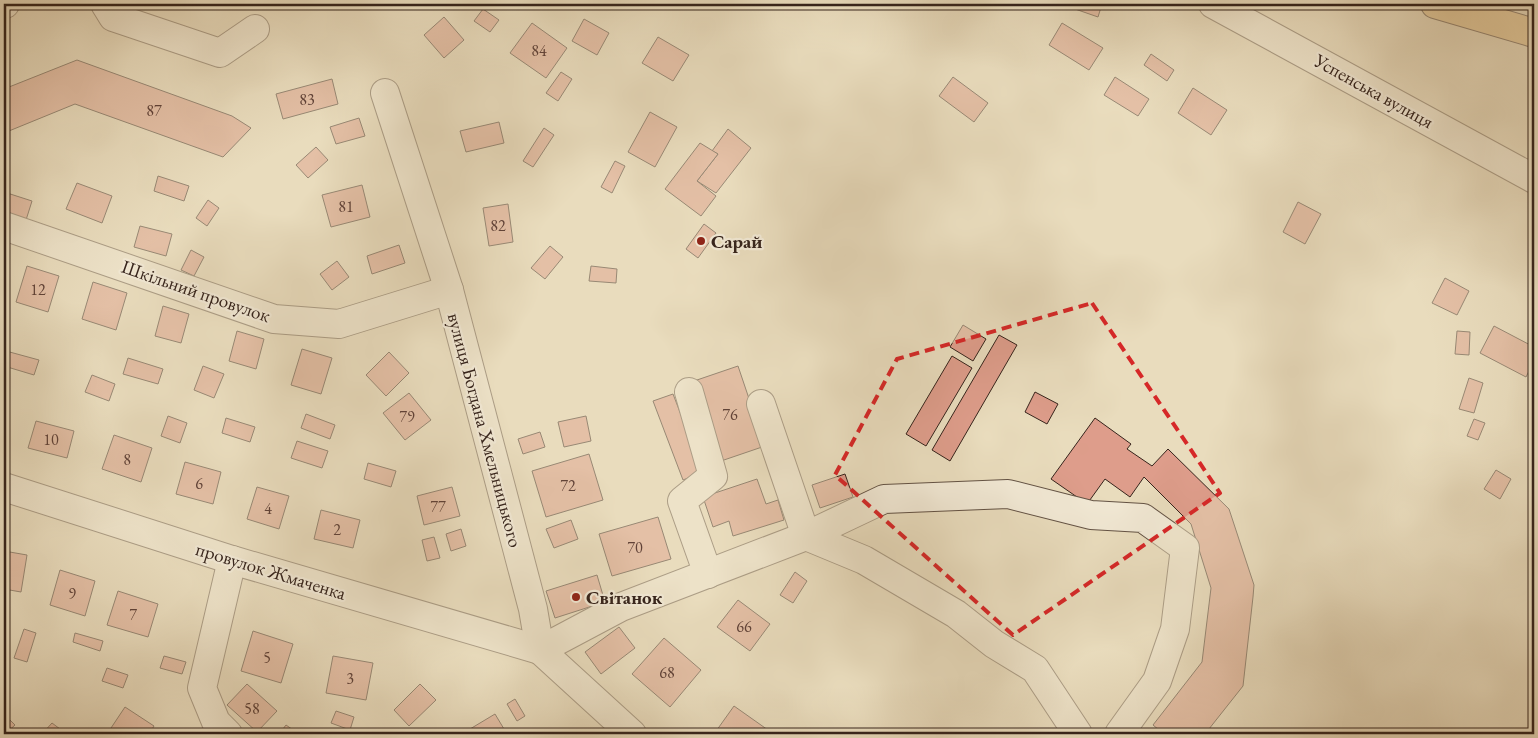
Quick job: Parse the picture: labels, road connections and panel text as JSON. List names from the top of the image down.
{
  "streets": {
    "street": [
      "Успенська вулиця",
      "Шкільний провулок",
      "вулиця Богдана Хмельницького",
      "провулок Жмаченка"
    ]
  },
  "crossings": [
    ["Шкільний провулок", "вулиця Богдана Хмельницького"],
    ["вулиця Богдана Хмельницького", "провулок Жмаченка"]
  ],
  "places": ["Сарай", "Світанок"],
  "house_numbers": [
    "84",
    "83",
    "87",
    "81",
    "82",
    "12",
    "76",
    "79",
    "10",
    "8",
    "6",
    "72",
    "77",
    "4",
    "2",
    "70",
    "9",
    "7",
    "66",
    "5",
    "68",
    "3",
    "58"
  ]
}
